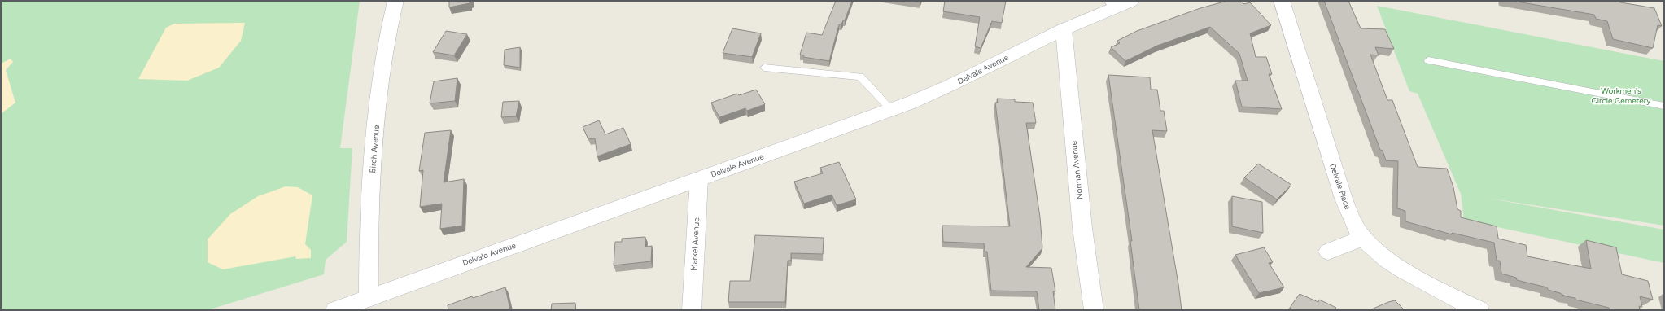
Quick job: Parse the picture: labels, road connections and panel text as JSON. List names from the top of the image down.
{
  "streets": {
    "street": [
      "Delvale Avenue",
      "Birch Avenue",
      "Norman Avenue",
      "Delvale Place",
      "Markel Avenue"
    ]
  },
  "crossings": [
    ["Delvale Avenue", "Birch Avenue"],
    ["Delvale Avenue", "Norman Avenue"],
    ["Delvale Avenue", "Markel Avenue"]
  ],
  "parks": ["Workmen's Circle Cemetery"]
}
